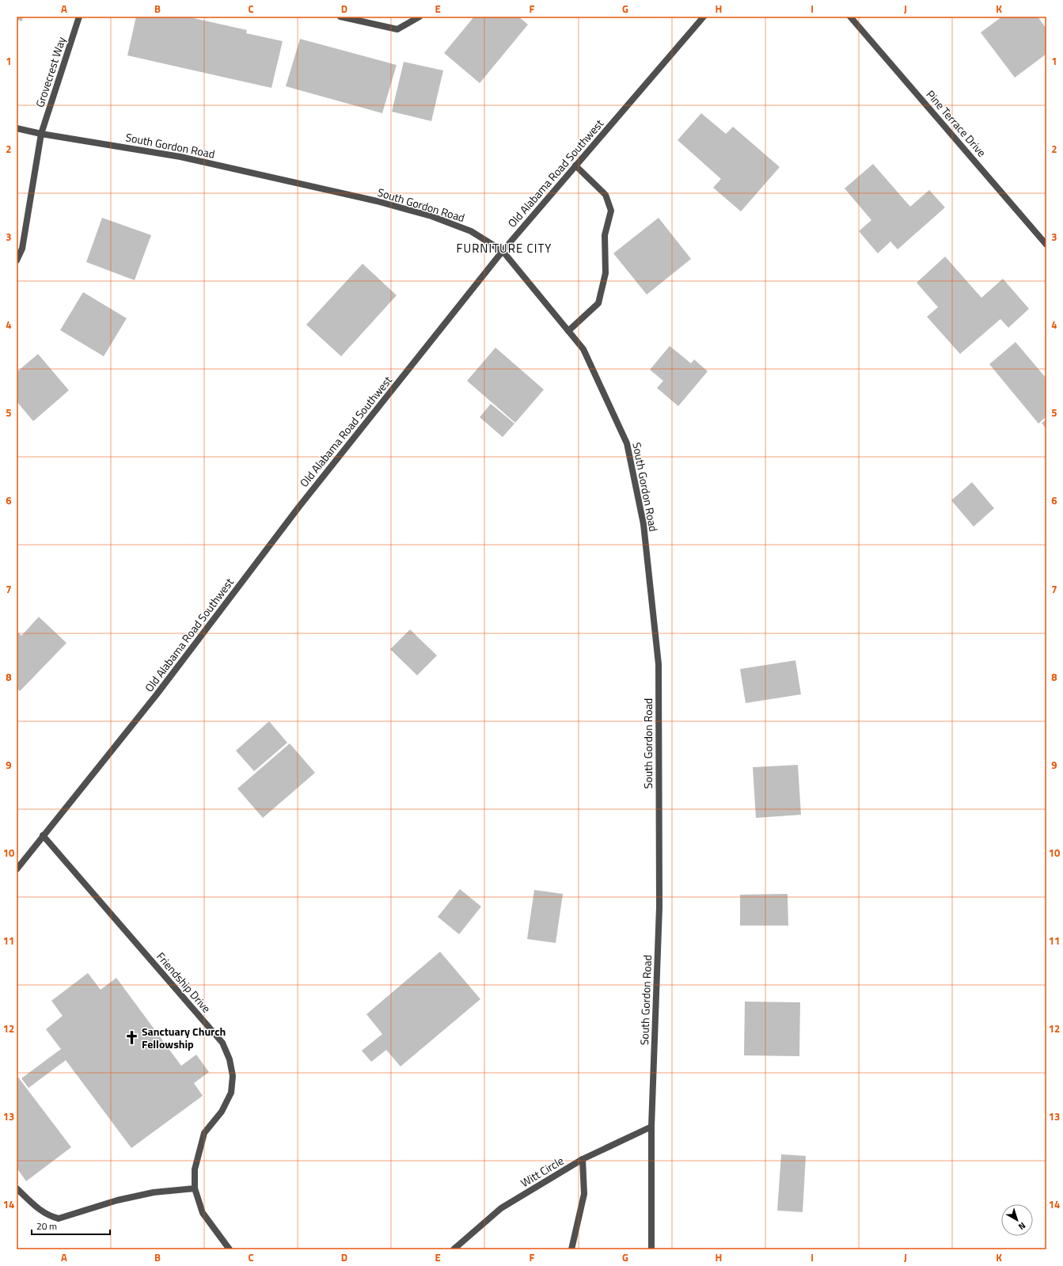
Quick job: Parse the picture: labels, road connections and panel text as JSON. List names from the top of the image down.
{
  "streets": {
    "street": [
      "Grovecrest Way",
      "Pine Terrace Drive",
      "South Gordon Road",
      "Old Alabama Road Southwest",
      "Friendship Drive",
      "Witt Circle"
    ]
  },
  "crossings": [
    ["Grovecrest Way", "South Gordon Road"],
    ["South Gordon Road", "Old Alabama Road Southwest"],
    ["South Gordon Road", "Witt Circle"],
    ["Old Alabama Road Southwest", "Friendship Drive"]
  ],
  "districts": ["FURNITURE CITY"],
  "places": {
    "church": ["Sanctuary Church Fellowship"]
  },
  "scale_bar": "20 m",
  "north": "bottom right",
  "grid": {
    "columns": [
      "A",
      "B",
      "C",
      "D",
      "E",
      "F",
      "G",
      "H",
      "I",
      "J",
      "K"
    ],
    "rows": [
      "1",
      "2",
      "3",
      "4",
      "5",
      "6",
      "7",
      "8",
      "9",
      "10",
      "11",
      "12",
      "13",
      "14"
    ]
  }
}
